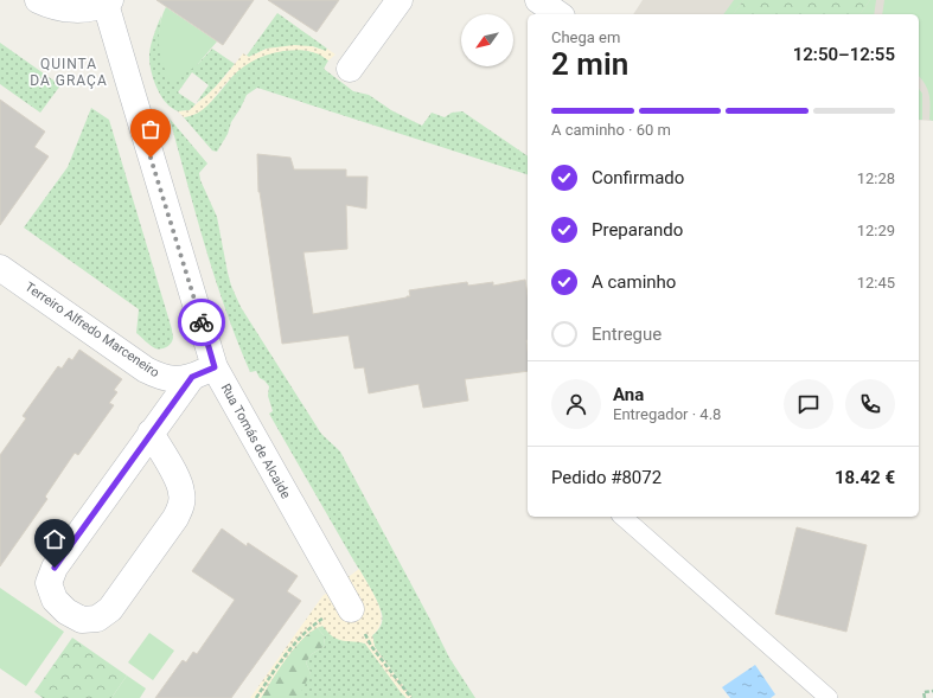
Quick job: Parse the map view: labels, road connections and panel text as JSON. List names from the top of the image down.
{
  "streets": {
    "street": ["Terreiro Alfredo Marceneiro", "Rua Tomás de Alcaide"]
  },
  "crossings": [
    ["Terreiro Alfredo Marceneiro", "Rua Tomás de Alcaide"]
  ],
  "districts": ["QUINTA DA GRAÇA"],
  "north": "bottom left",
  "page": {
    "heading": ["2 min", "Chega em", "12:50–12:55"],
    "panel": [
      "Ana",
      "Entregador · 4.8",
      "Pedido #8072",
      "18.42 €"
    ],
    "bar": "A caminho · 60 m",
    "list": [
      ["Confirmado", "12:28"],
      ["Preparando", "12:29"],
      ["A caminho", "12:45"],
      "Entregue"
    ]
  }
}
